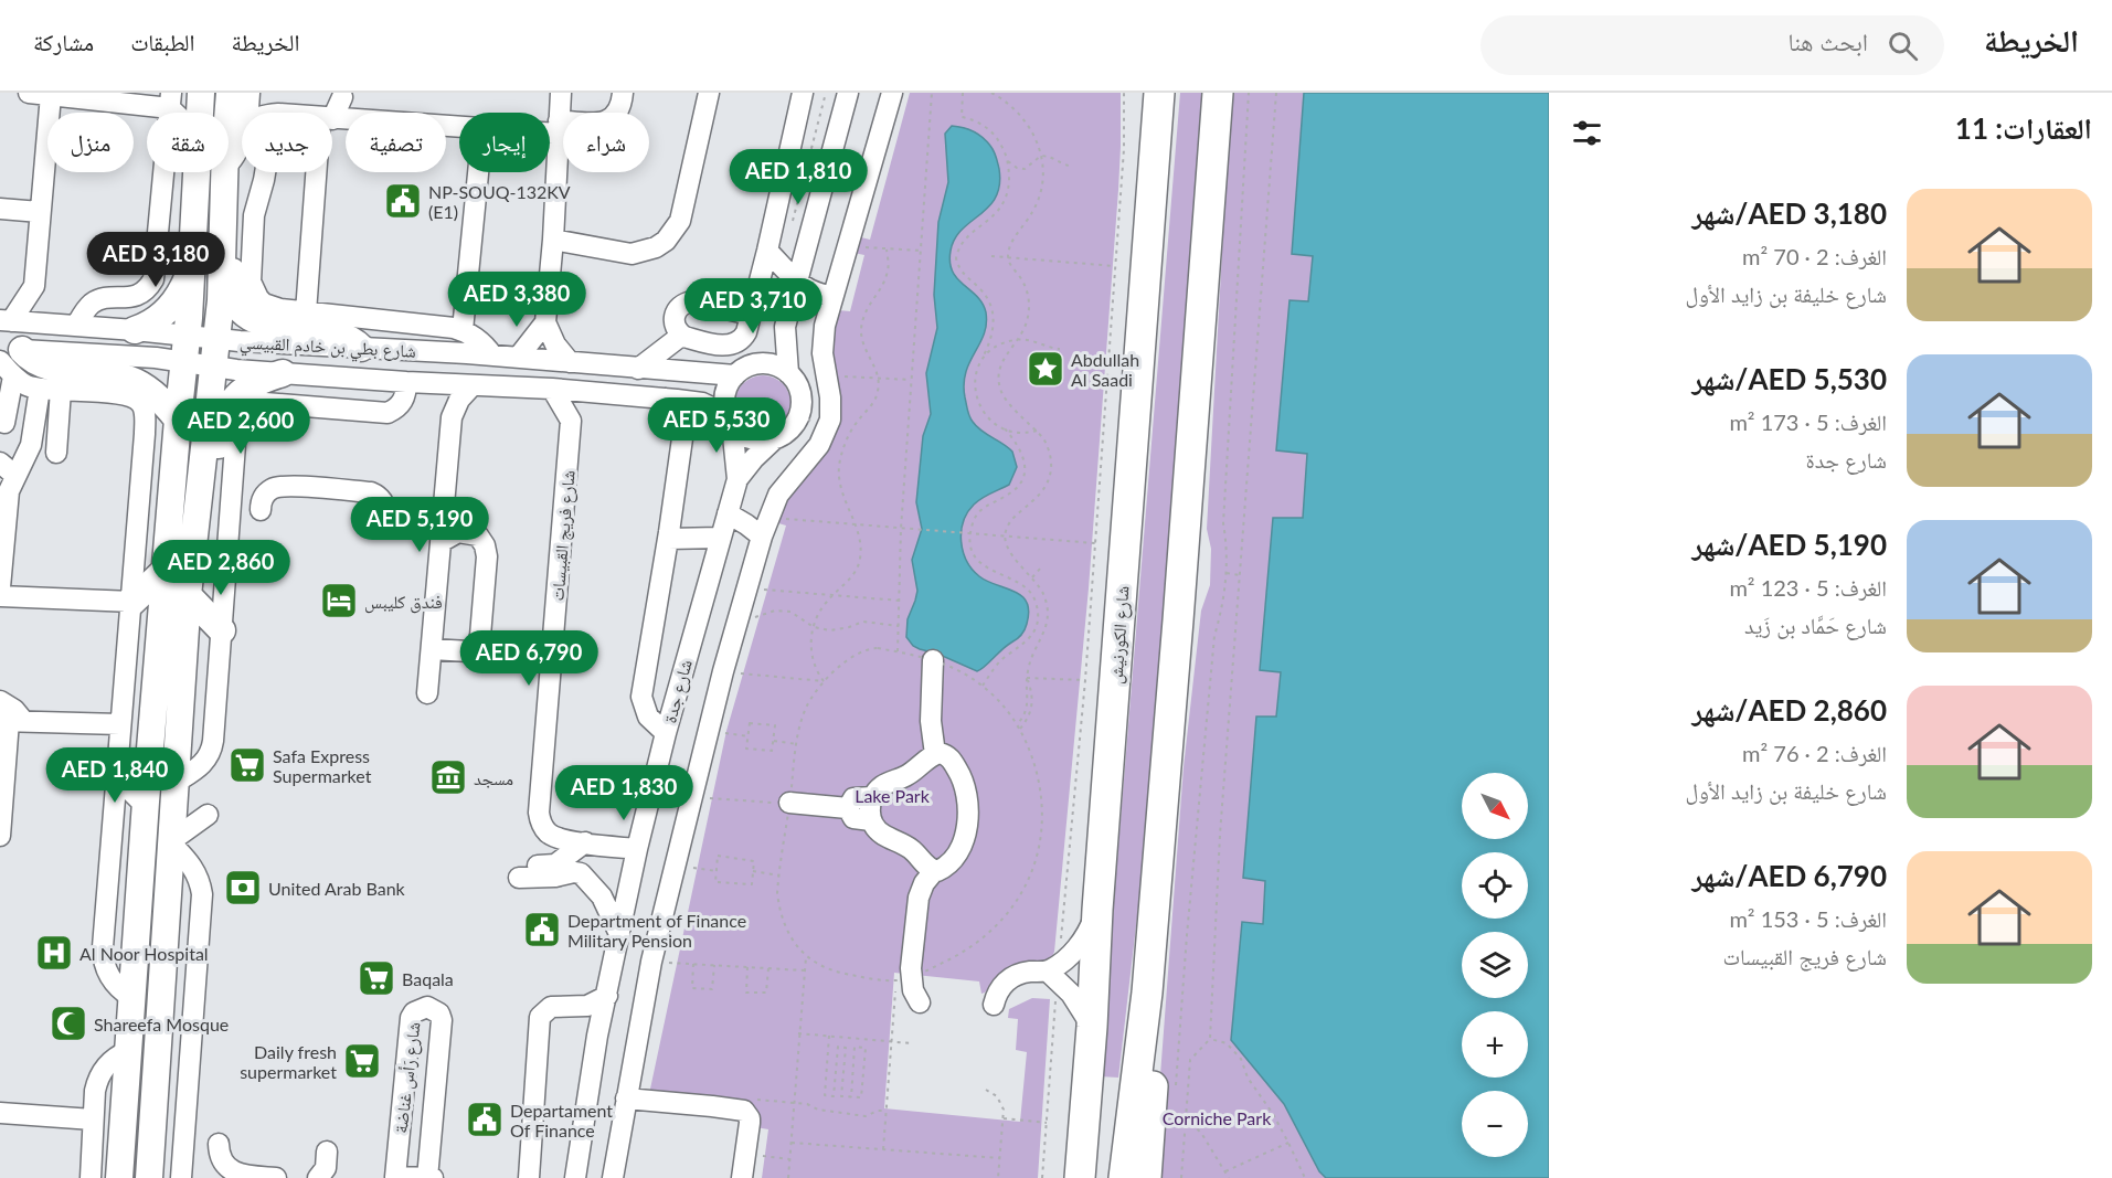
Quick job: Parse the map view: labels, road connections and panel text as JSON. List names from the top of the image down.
{
  "streets": {
    "highway": ["شارع الكورنيش"],
    "street": [
      "شارع بطي بن خادم القبيسي",
      "شارع فريج القبيسات",
      "شارع جدة",
      "شارع رَأس غناضة"
    ]
  },
  "crossings": [
    ["شارع بطي بن خادم القبيسي", "شارع جدة"],
    ["شارع فريج القبيسات", "شارع جدة"]
  ],
  "parks": ["Lake Park", "Corniche Park"],
  "places": {
    "public building": ["NP-SOUQ-132KV (E1)", "Department of Finance Military Pension", "Departament Of Finance"],
    "place": ["Abdullah Al Saadi"],
    "hotel": ["فندق كليبس"],
    "supermarket": ["Safa Express Supermarket", "Baqala", "Daily fresh supermarket"],
    "museum": ["مسجد"],
    "bank": ["United Arab Bank"],
    "hospital": ["Al Noor Hospital"],
    "mosque": ["Shareefa Mosque"]
  },
  "north": "bottom right",
  "page": {
    "header": "الخريطة",
    "search": "ابحث هنا",
    "nav": ["الخريطة", "الطبقات", "مشاركة"],
    "heading": "العقارات: 11",
    "chip": [
      "شراء",
      "إيجار",
      "تصفية",
      "جديد",
      "شقة",
      "منزل"
    ],
    "price": [
      "AED 1,810",
      "AED 3,180",
      "AED 3,380",
      "AED 3,710",
      "AED 5,530",
      "AED 2,600",
      "AED 5,190",
      "AED 2,860",
      "AED 6,790",
      "AED 1,840",
      "AED 1,830"
    ],
    "list": [
      {
        "name": "AED 3,180/شهر",
        "note": "الغرف: 2 · 70 m² · شارع خليفة بن زايد الأول"
      },
      {
        "name": "AED 5,530/شهر",
        "note": "الغرف: 5 · 173 m² · شارع جدة"
      },
      {
        "name": "AED 5,190/شهر",
        "note": "الغرف: 5 · 123 m² · شارع حَمَّاد بن زَيد"
      },
      {
        "name": "AED 2,860/شهر",
        "note": "الغرف: 2 · 76 m² · شارع خليفة بن زايد الأول"
      },
      {
        "name": "AED 6,790/شهر",
        "note": "الغرف: 5 · 153 m² · شارع فريج القبيسات"
      }
    ],
    "map_buttons": ["+", "−"]
  }
}
